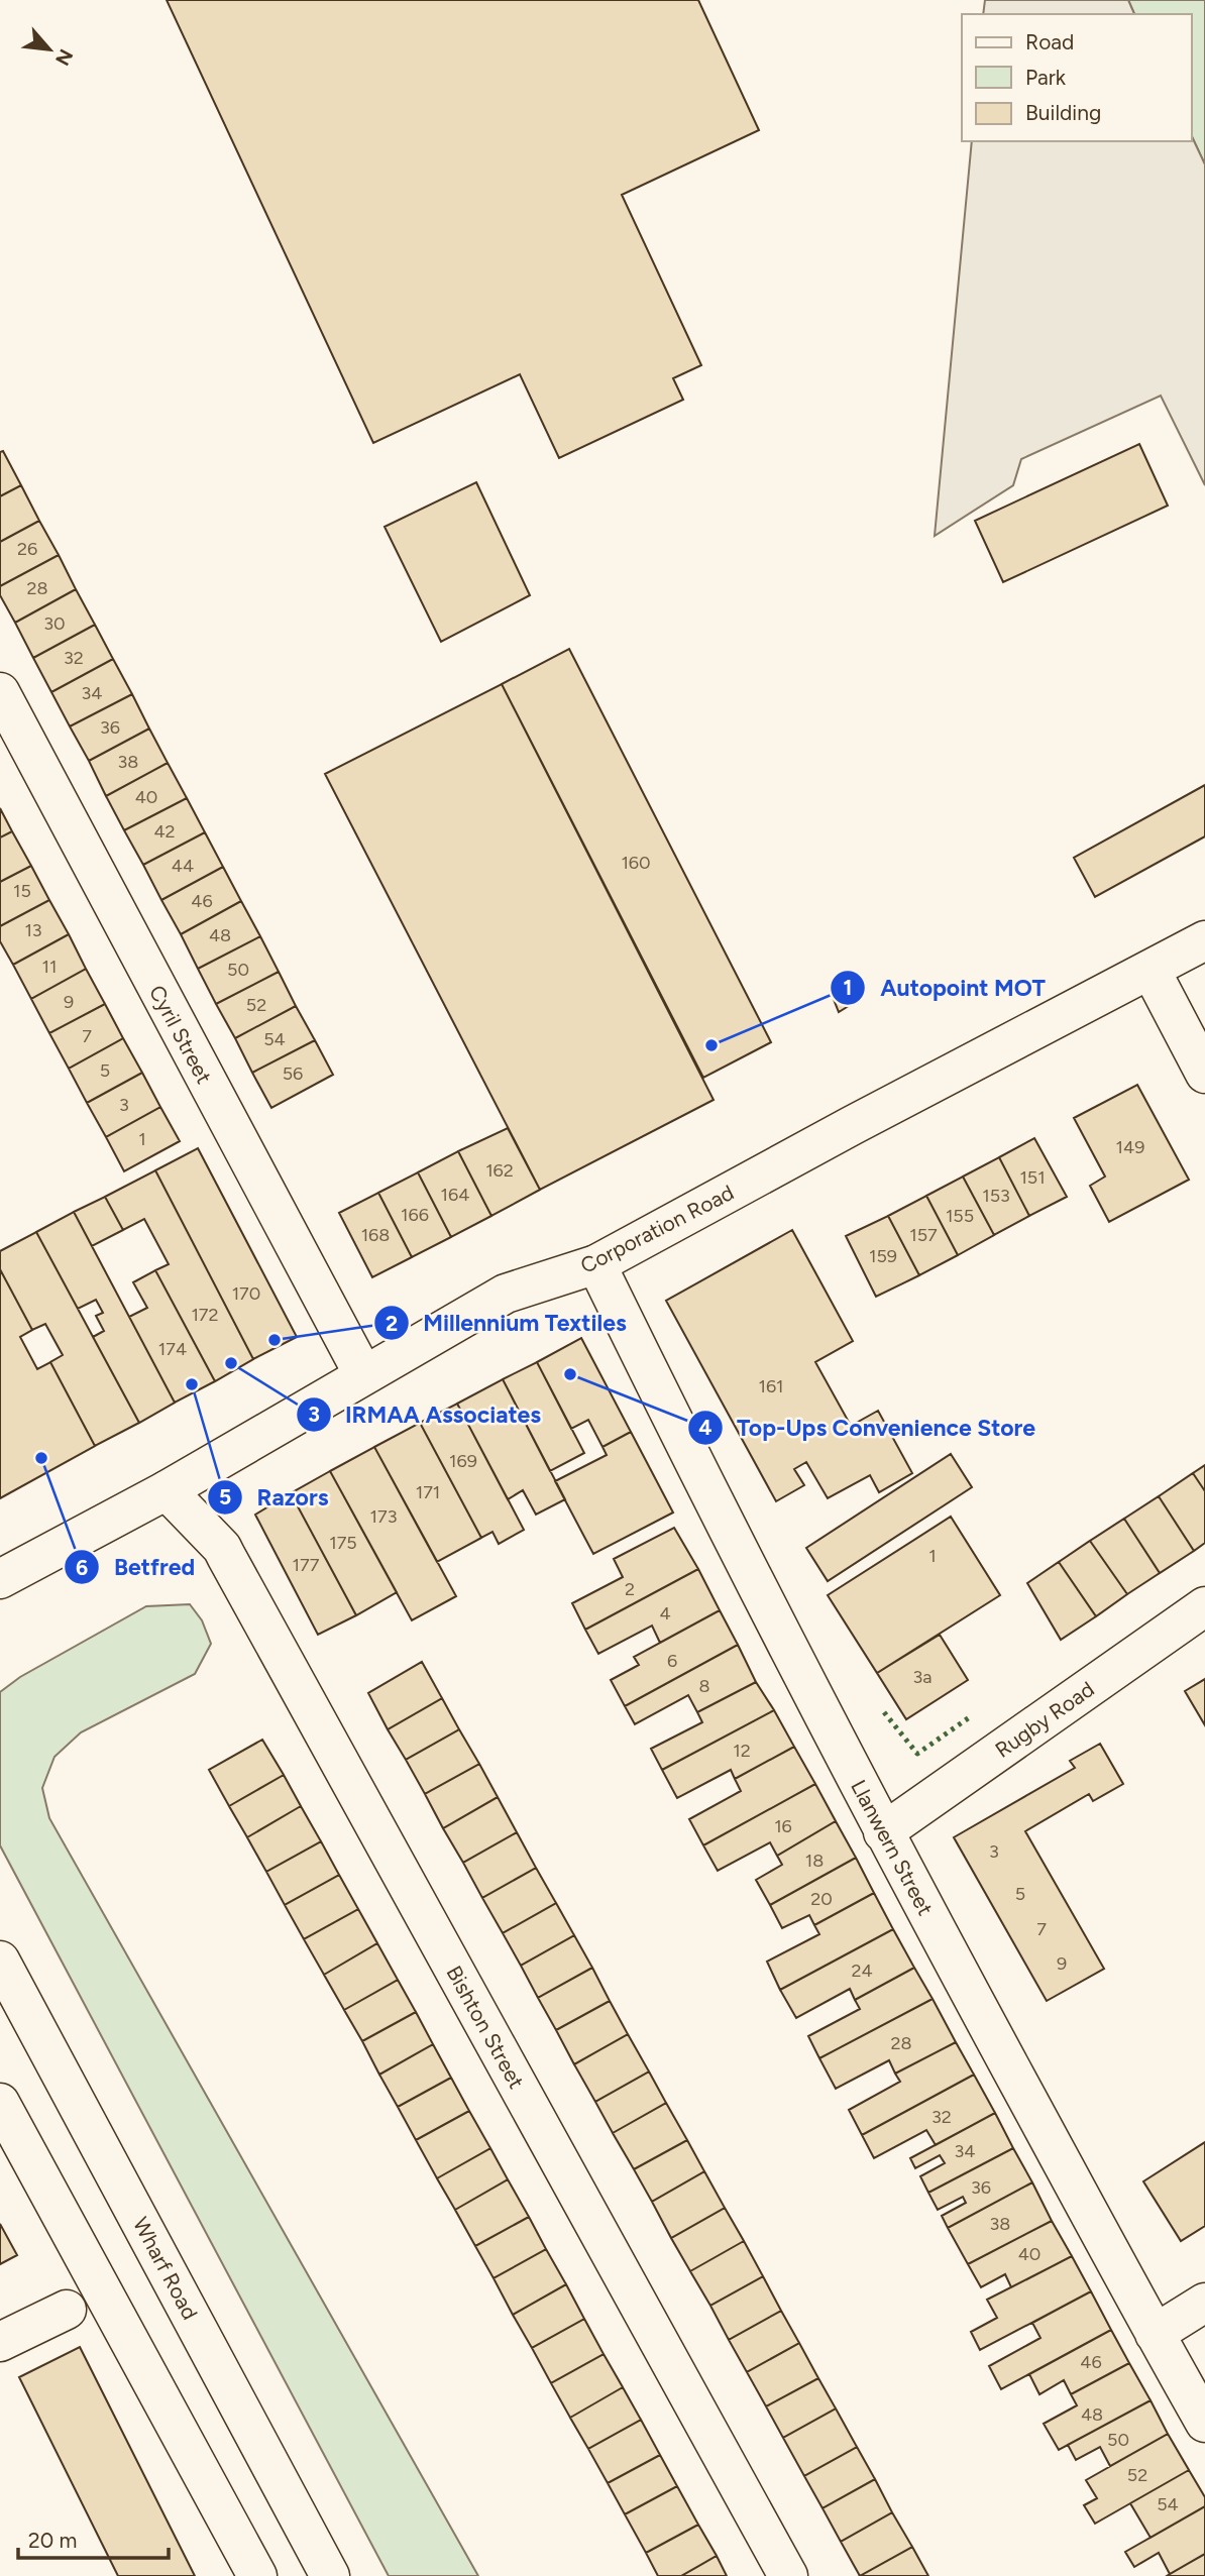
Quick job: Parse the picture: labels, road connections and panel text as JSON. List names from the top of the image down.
{
  "streets": {
    "street": [
      "Cyril Street",
      "Corporation Road",
      "Rugby Road",
      "Llanwern Street",
      "Bishton Street",
      "Wharf Road"
    ]
  },
  "crossings": [
    ["Cyril Street", "Corporation Road"],
    ["Corporation Road", "Llanwern Street"],
    ["Corporation Road", "Bishton Street"],
    ["Rugby Road", "Llanwern Street"]
  ],
  "places": [
    "Autopoint MOT",
    "Millennium Textiles",
    "IRMAA Associates",
    "Top-Ups Convenience Store",
    "Razors",
    "Betfred"
  ],
  "house_numbers": [
    "26",
    "28",
    "30",
    "32",
    "34",
    "36",
    "38",
    "40",
    "42",
    "160",
    "44",
    "15",
    "46",
    "13",
    "48",
    "11",
    "50",
    "9",
    "52",
    "7",
    "54",
    "5",
    "56",
    "3",
    "1",
    "149",
    "162",
    "151",
    "164",
    "153",
    "166",
    "155",
    "168",
    "157",
    "159",
    "170",
    "172",
    "174",
    "161",
    "169",
    "171",
    "173",
    "175",
    "1",
    "177",
    "2",
    "4",
    "6",
    "3a",
    "8",
    "12",
    "16",
    "3",
    "18",
    "5",
    "20",
    "7",
    "9",
    "24",
    "28",
    "32",
    "34",
    "36",
    "38",
    "40",
    "46",
    "48",
    "50",
    "52",
    "54"
  ],
  "legend": ["Road", "Park", "Building"],
  "scale_bar": "20 m",
  "north": "bottom right"
}
